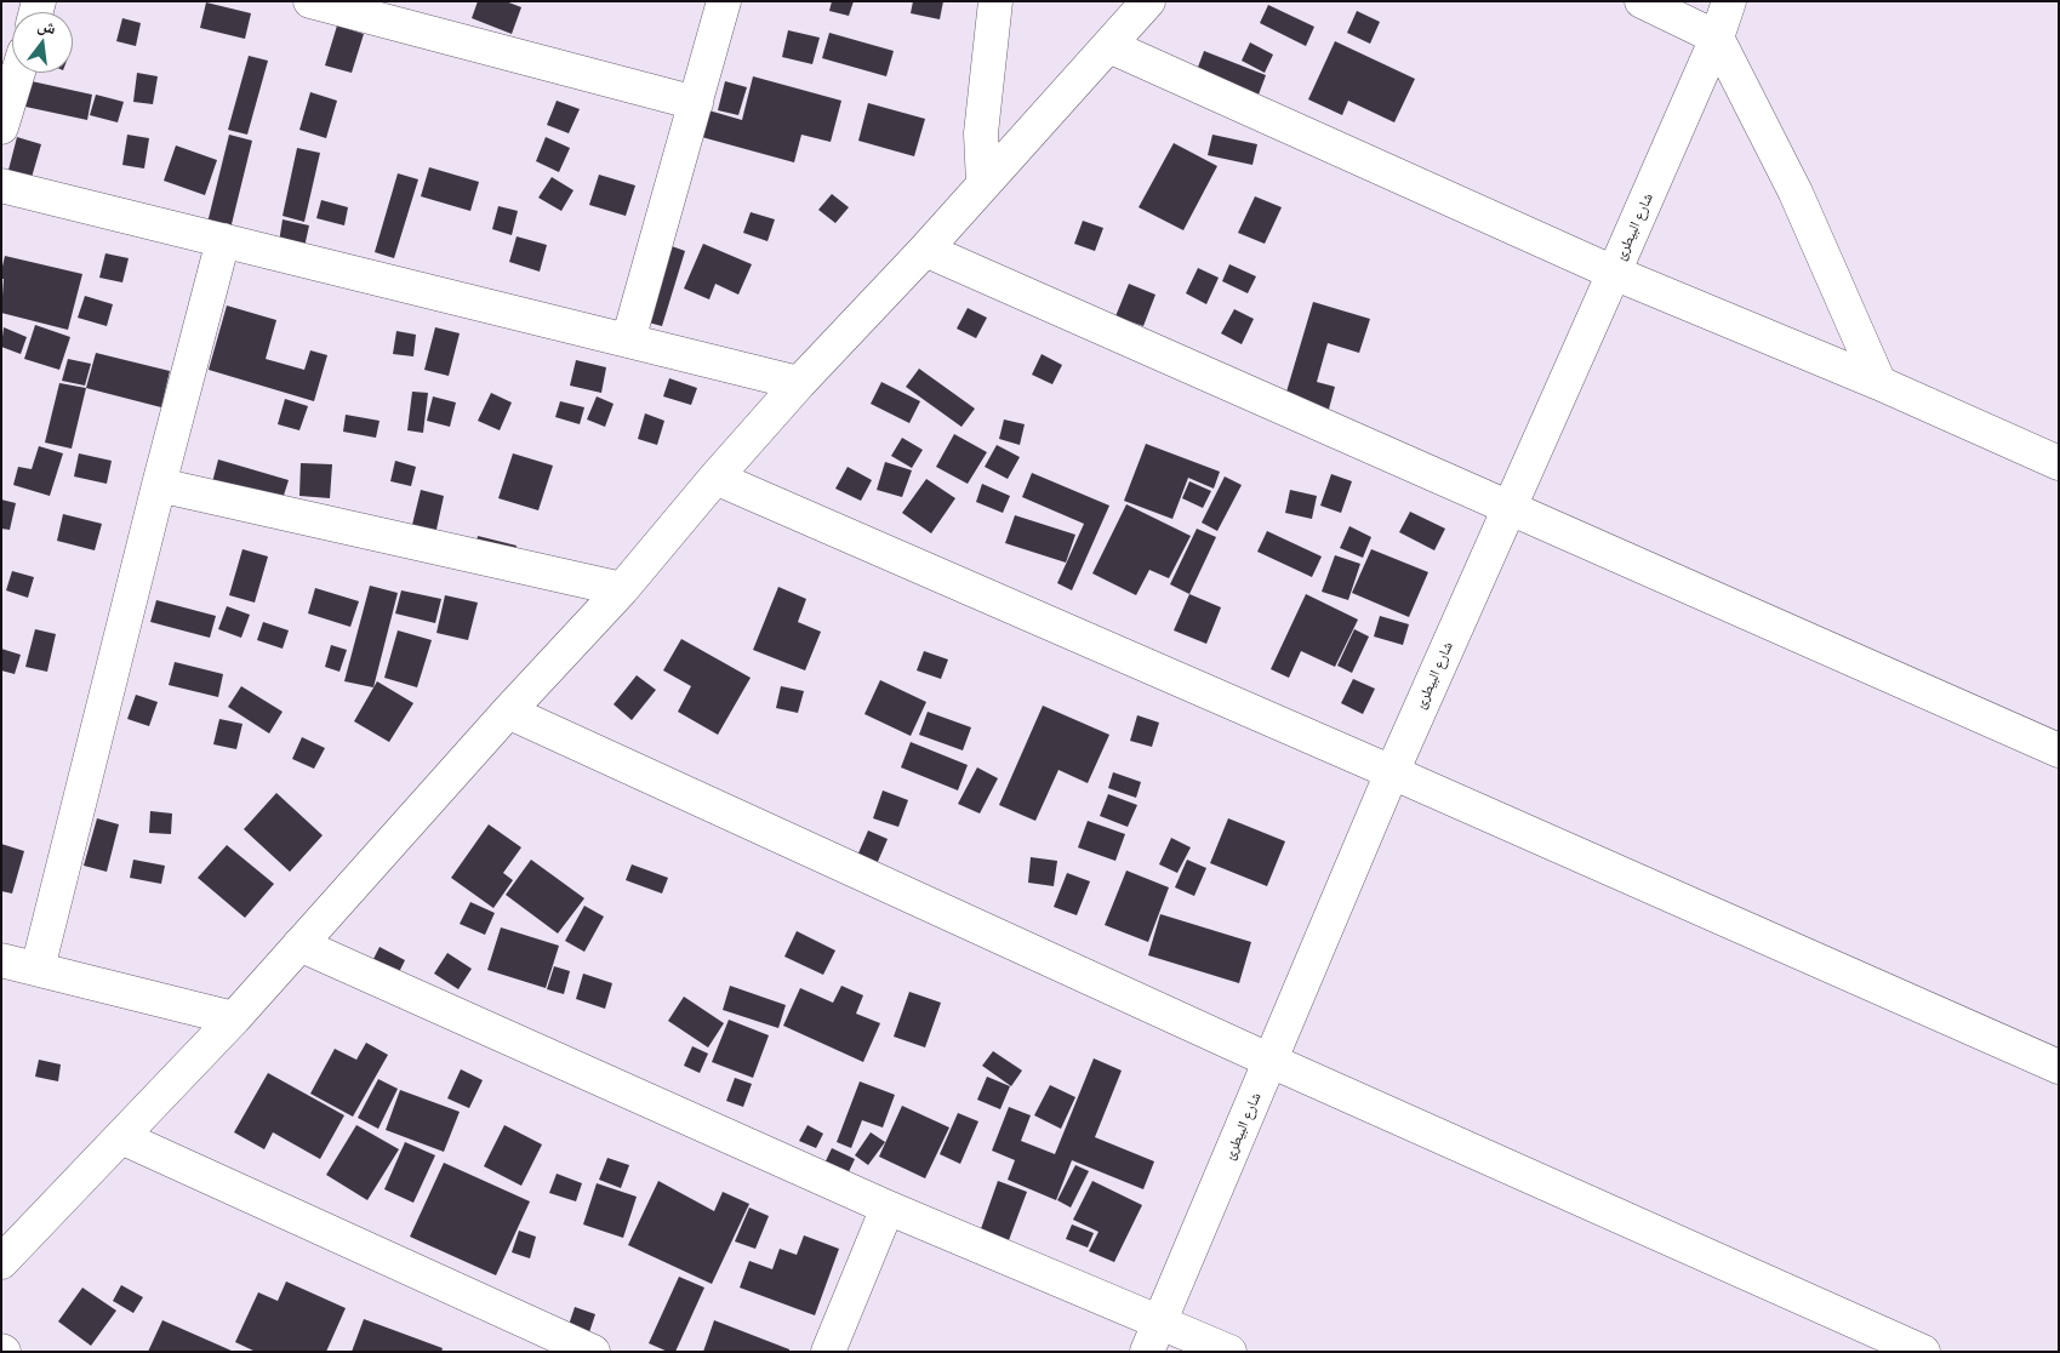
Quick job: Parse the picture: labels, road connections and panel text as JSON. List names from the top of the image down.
{
  "streets": {
    "street": ["شارع البيطرئ"]
  },
  "north": "top"
}
